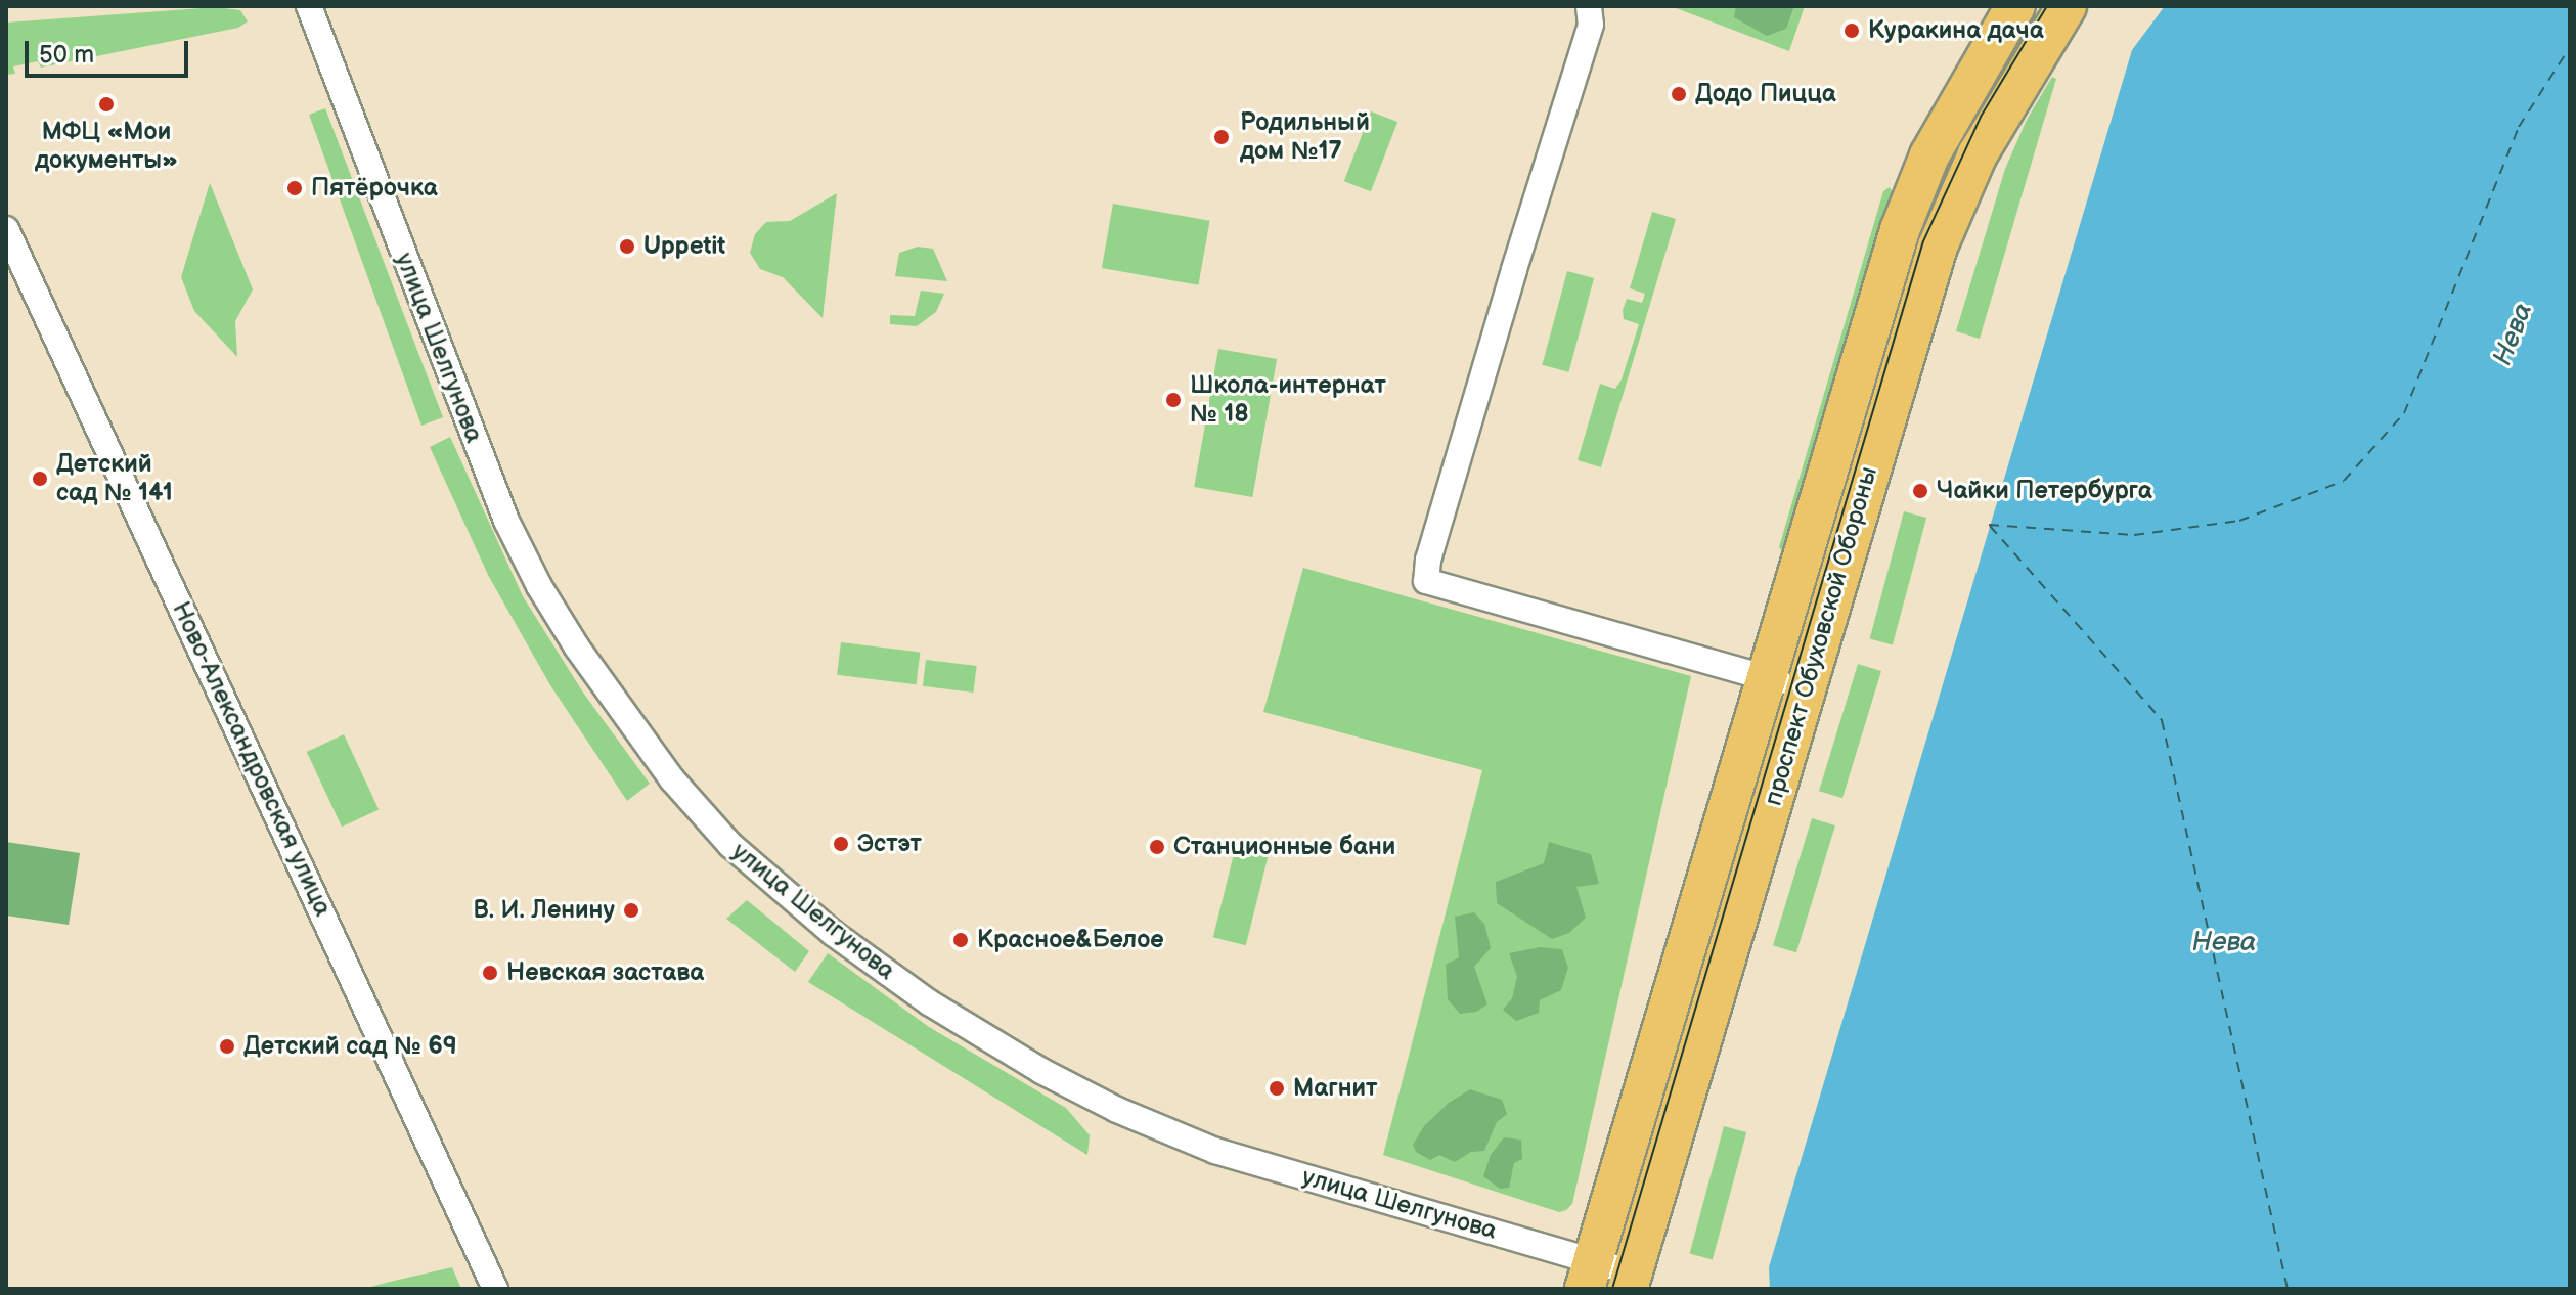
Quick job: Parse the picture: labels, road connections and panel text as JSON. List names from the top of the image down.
{
  "streets": {
    "main road": ["проспект Обуховской Обороны"],
    "street": ["улица Шелгунова", "Ново-Александровская улица"]
  },
  "crossings": [
    ["улица Шелгунова", "проспект Обуховской Обороны"]
  ],
  "water": ["Нева"],
  "places": [
    "Куракина дача",
    "Додо Пицца",
    "МФЦ «Мои документы»",
    "Родильный дом №17",
    "Пятёрочка",
    "Uppetit",
    "Школа-интернат № 18",
    "Детский сад № 141",
    "Чайки Петербурга",
    "Эстэт",
    "Станционные бани",
    "В. И. Ленину",
    "Красное&Белое",
    "Невская застава",
    "Детский сад № 69",
    "Магнит"
  ],
  "scale_bar": "50 m"
}
